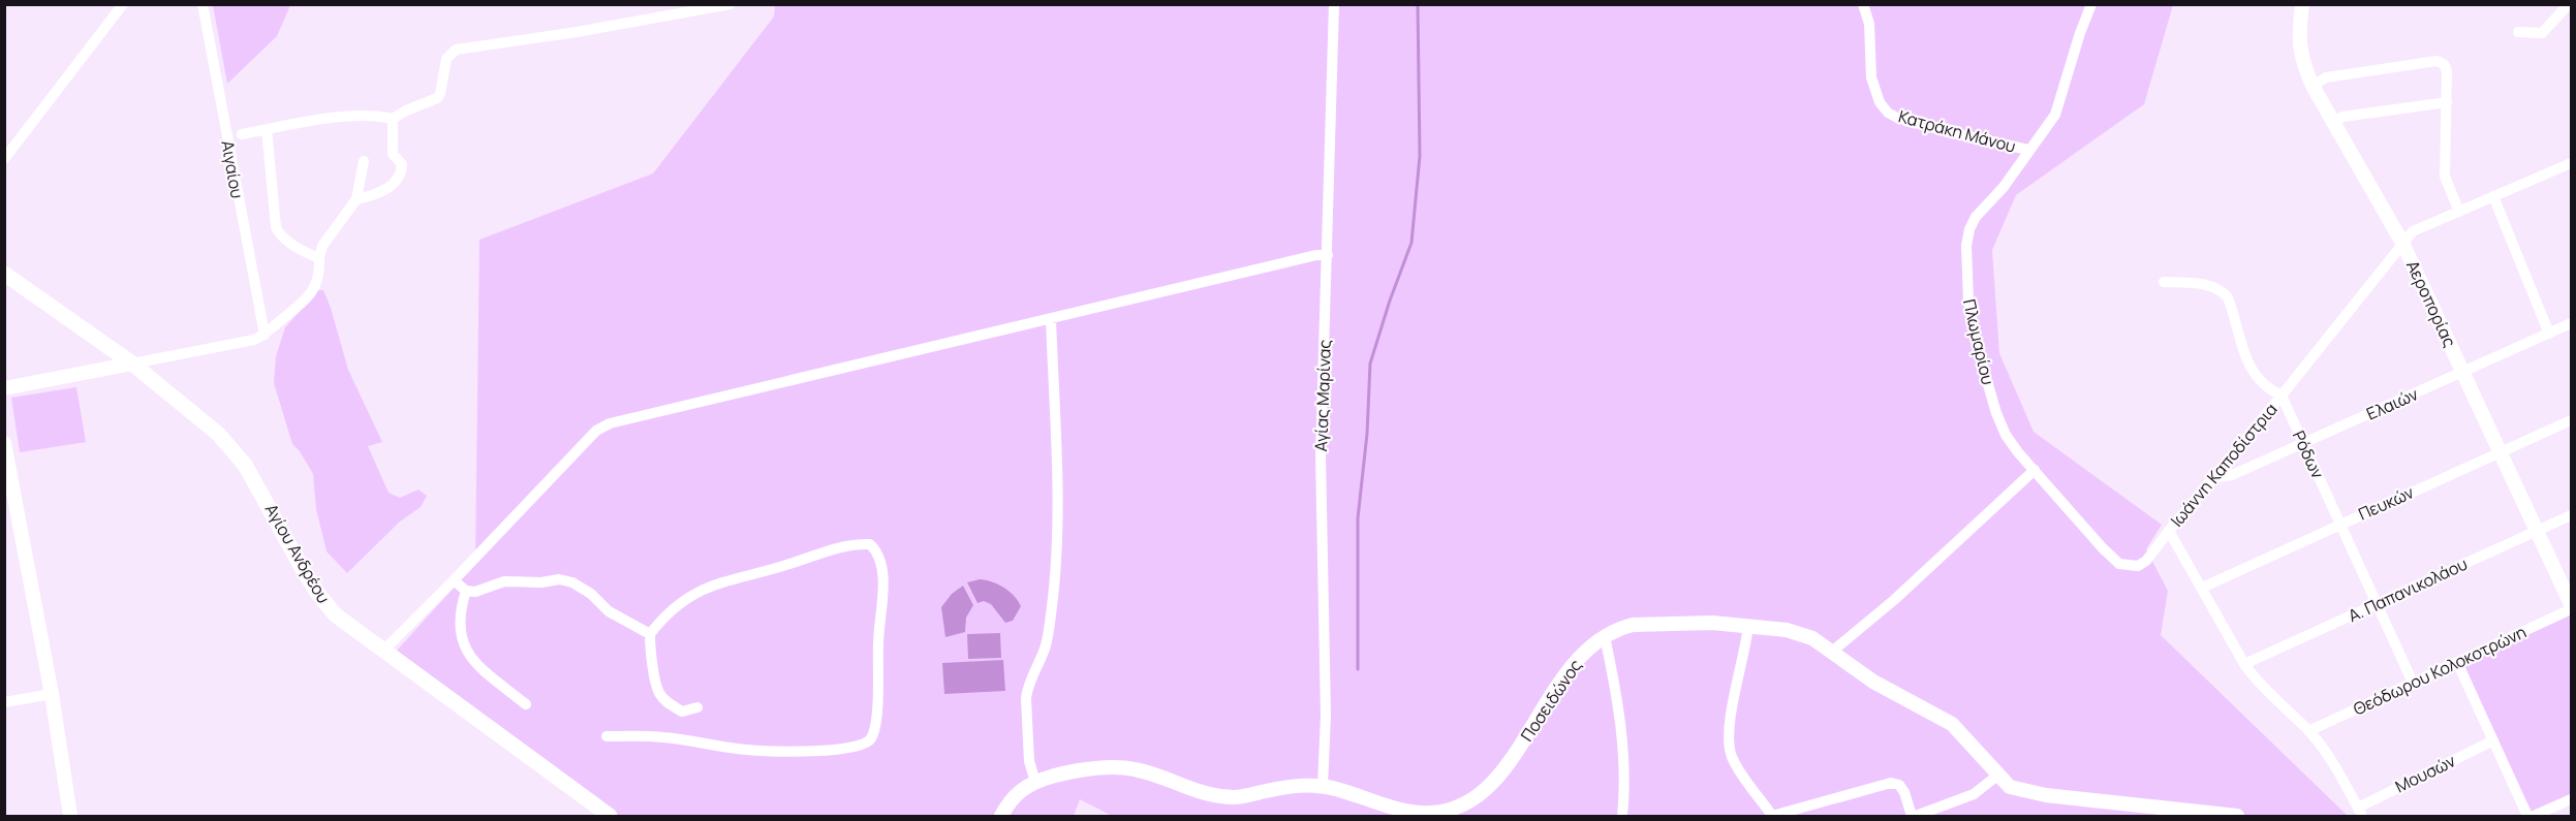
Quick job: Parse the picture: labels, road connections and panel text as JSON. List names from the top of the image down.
{
  "streets": {
    "main road": ["Αγίου Ανδρέου"],
    "street": [
      "Κατράκη Μάνου",
      "Αιγαίου",
      "Αεροπορίας",
      "Πλωμαρίου",
      "Αγίας Μαρίνας",
      "Ελαιών",
      "Ρόδων",
      "Ιωάννη Καποδίστρια",
      "Πευκών",
      "Α. Παπανικολάου",
      "Θεόδωρου Κολοκοτρώνη",
      "Ποσειδώνος",
      "Μουσών"
    ]
  },
  "crossings": [
    ["Κατράκη Μάνου", "Πλωμαρίου"],
    ["Αεροπορίας", "Ελαιών"],
    ["Αεροπορίας", "Ιωάννη Καποδίστρια"],
    ["Αεροπορίας", "Πευκών"],
    ["Αεροπορίας", "Α. Παπανικολάου"],
    ["Αεροπορίας", "Θεόδωρου Κολοκοτρώνη"],
    ["Πλωμαρίου", "Ιωάννη Καποδίστρια"],
    ["Αγίας Μαρίνας", "Ποσειδώνος"],
    ["Ελαιών", "Ρόδων"],
    ["Ελαιών", "Ιωάννη Καποδίστρια"],
    ["Ρόδων", "Ιωάννη Καποδίστρια"],
    ["Ρόδων", "Πευκών"],
    ["Ρόδων", "Α. Παπανικολάου"],
    ["Ρόδων", "Θεόδωρου Κολοκοτρώνη"],
    ["Ιωάννη Καποδίστρια", "Πευκών"],
    ["Ιωάννη Καποδίστρια", "Α. Παπανικολάου"],
    ["Ιωάννη Καποδίστρια", "Θεόδωρου Κολοκοτρώνη"],
    ["Ιωάννη Καποδίστρια", "Μουσών"]
  ]
}
